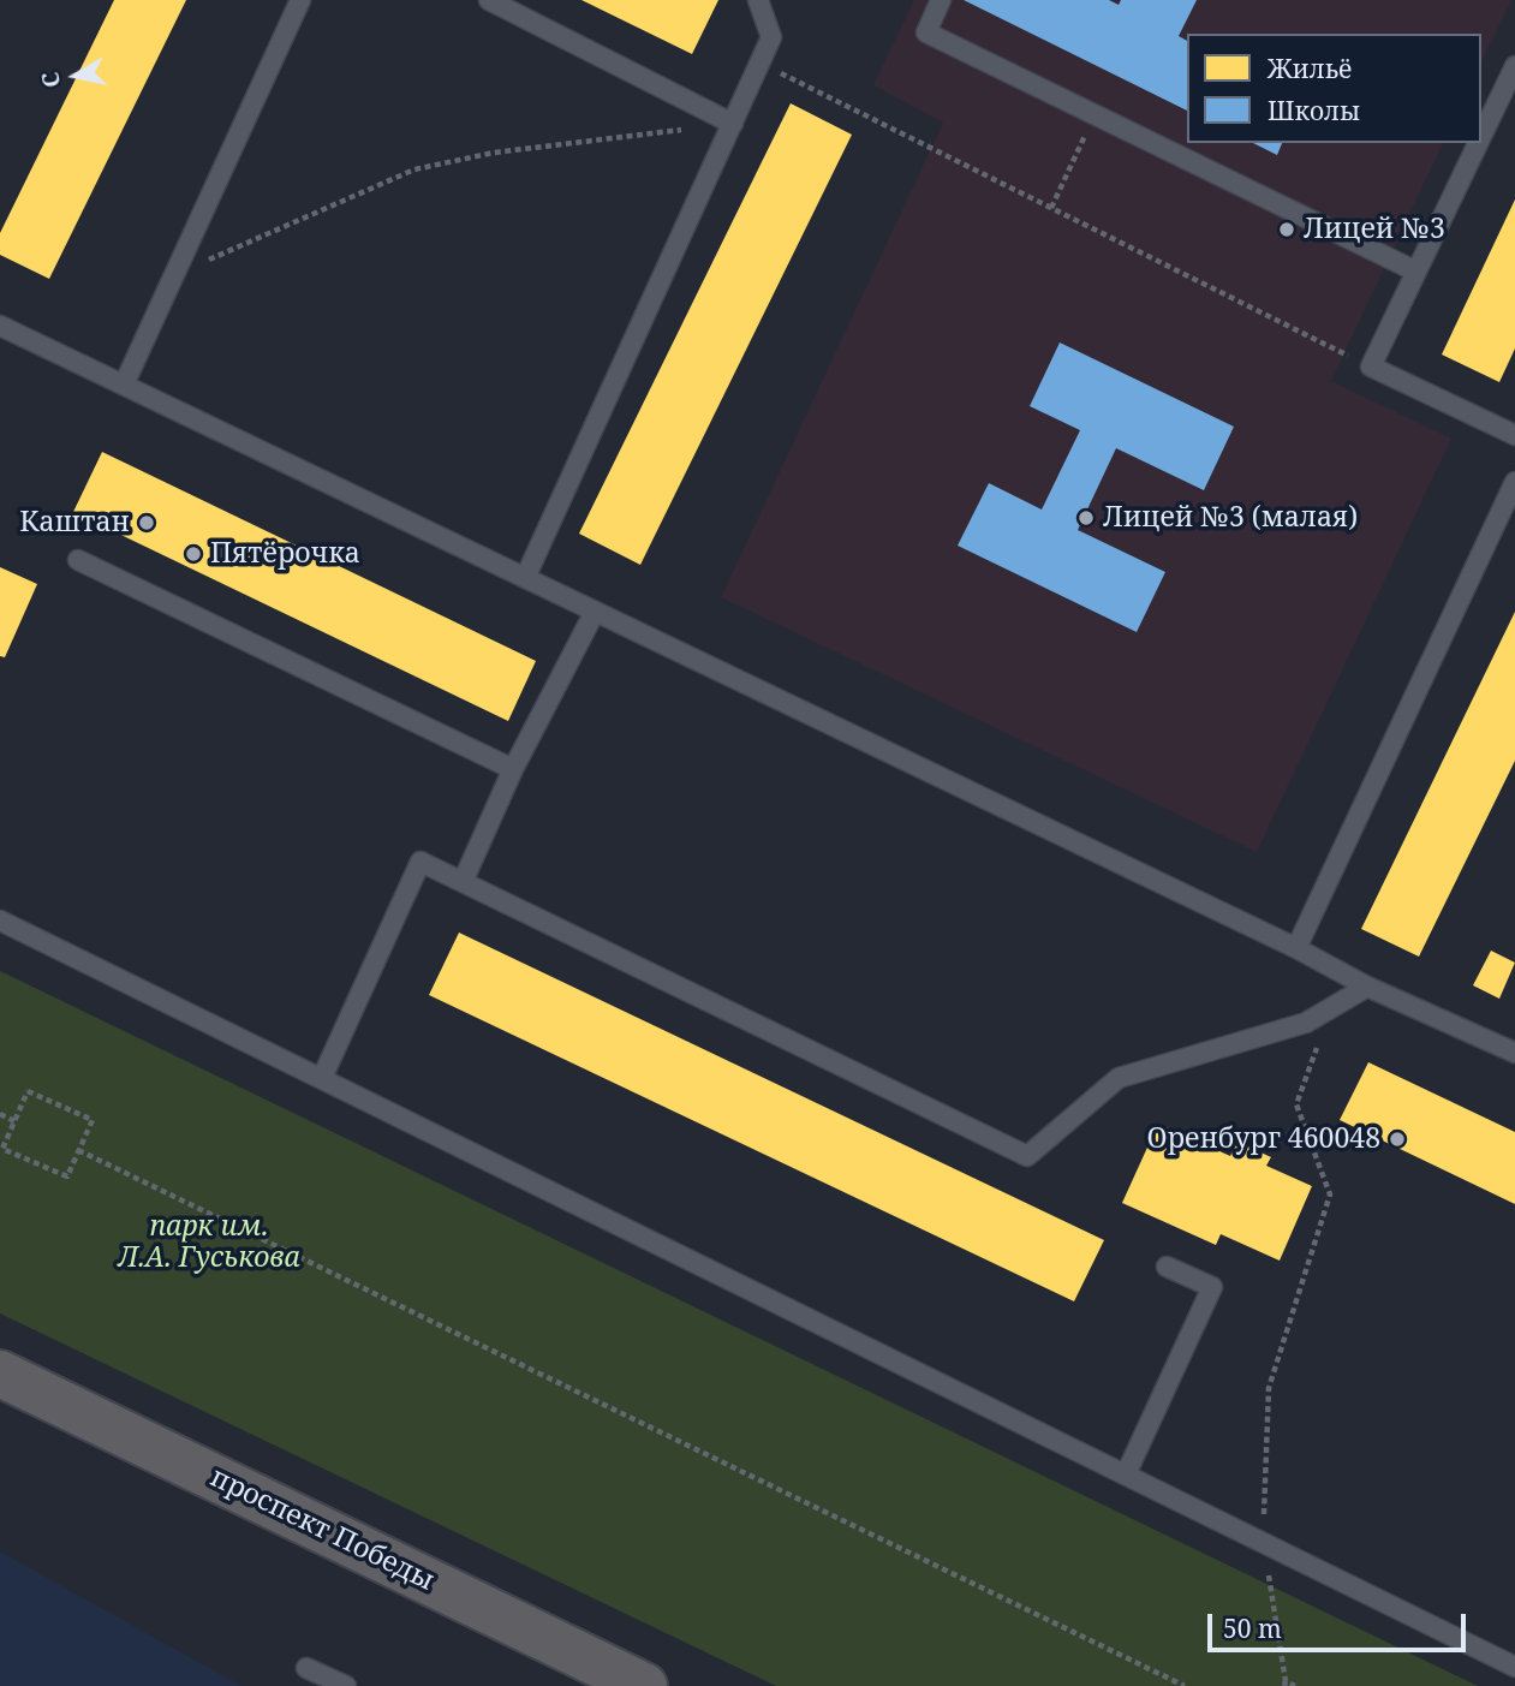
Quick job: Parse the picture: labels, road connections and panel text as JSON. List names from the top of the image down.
{
  "streets": {
    "main road": ["проспект Победы"]
  },
  "parks": ["парк им. Л.А. Гуськова"],
  "places": [
    "Лицей №3",
    "Лицей №3 (малая)",
    "Каштан",
    "Пятёрочка",
    "Оренбург 460048"
  ],
  "legend": ["Жильё", "Школы"],
  "scale_bar": "50 m",
  "north": "left"
}
